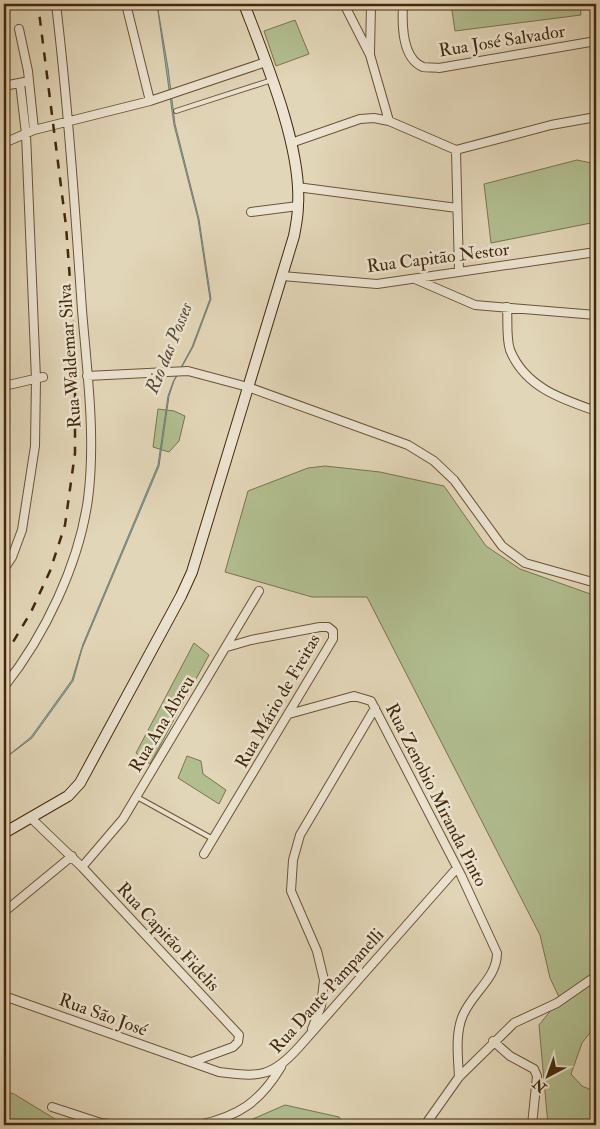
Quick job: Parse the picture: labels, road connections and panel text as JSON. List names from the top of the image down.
{
  "streets": {
    "street": [
      "Rua José Salvador",
      "Rua Capitão Nestor",
      "Rua Waldemar Silva",
      "Rua Mário de Freitas",
      "Rua Ana Abreu",
      "Rua Zenobio Miranda Pinto",
      "Rua Capitão Fidelis",
      "Rua Dante Pampanelli",
      "Rua São José"
    ]
  },
  "crossings": [
    ["Rua Mário de Freitas", "Rua Ana Abreu"],
    ["Rua Mário de Freitas", "Rua Zenobio Miranda Pinto"],
    ["Rua Ana Abreu", "Rua Capitão Fidelis"],
    ["Rua Zenobio Miranda Pinto", "Rua Dante Pampanelli"],
    ["Rua Capitão Fidelis", "Rua Dante Pampanelli"],
    ["Rua Capitão Fidelis", "Rua São José"],
    ["Rua Dante Pampanelli", "Rua São José"]
  ],
  "water": ["Rio das Posses"],
  "north": "bottom left"
}
